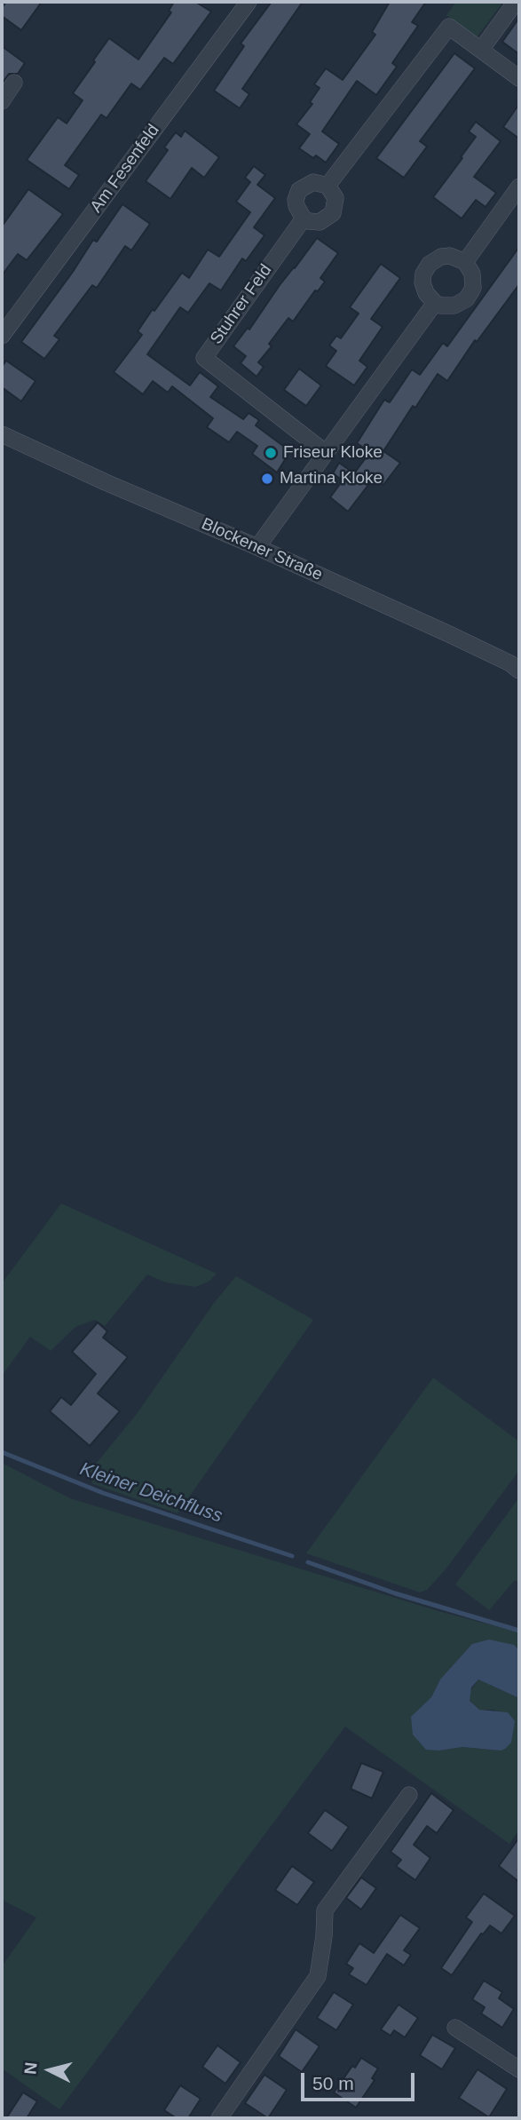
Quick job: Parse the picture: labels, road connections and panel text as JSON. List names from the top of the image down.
{
  "streets": {
    "street": ["Am Fesenfeld", "Stuhrer Feld", "Blockener Straße"]
  },
  "water": ["Kleiner Deichfluss"],
  "places": ["Friseur Kloke", "Martina Kloke"],
  "scale_bar": "50 m",
  "north": "left"
}
